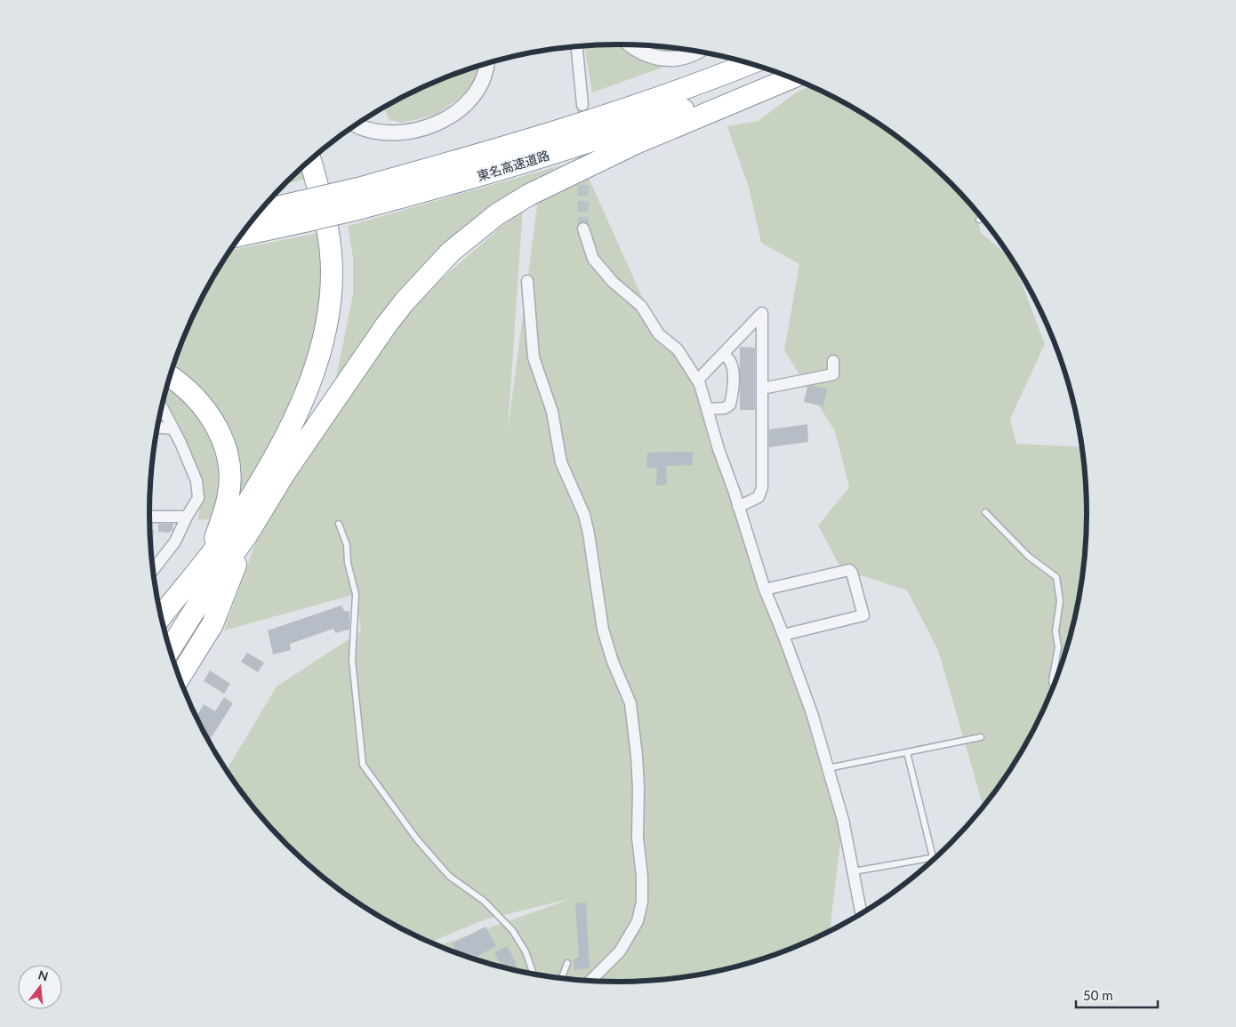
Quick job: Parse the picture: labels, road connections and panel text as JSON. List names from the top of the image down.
{
  "streets": {
    "highway": ["東名高速道路"]
  },
  "scale_bar": "50 m",
  "north": "top"
}
